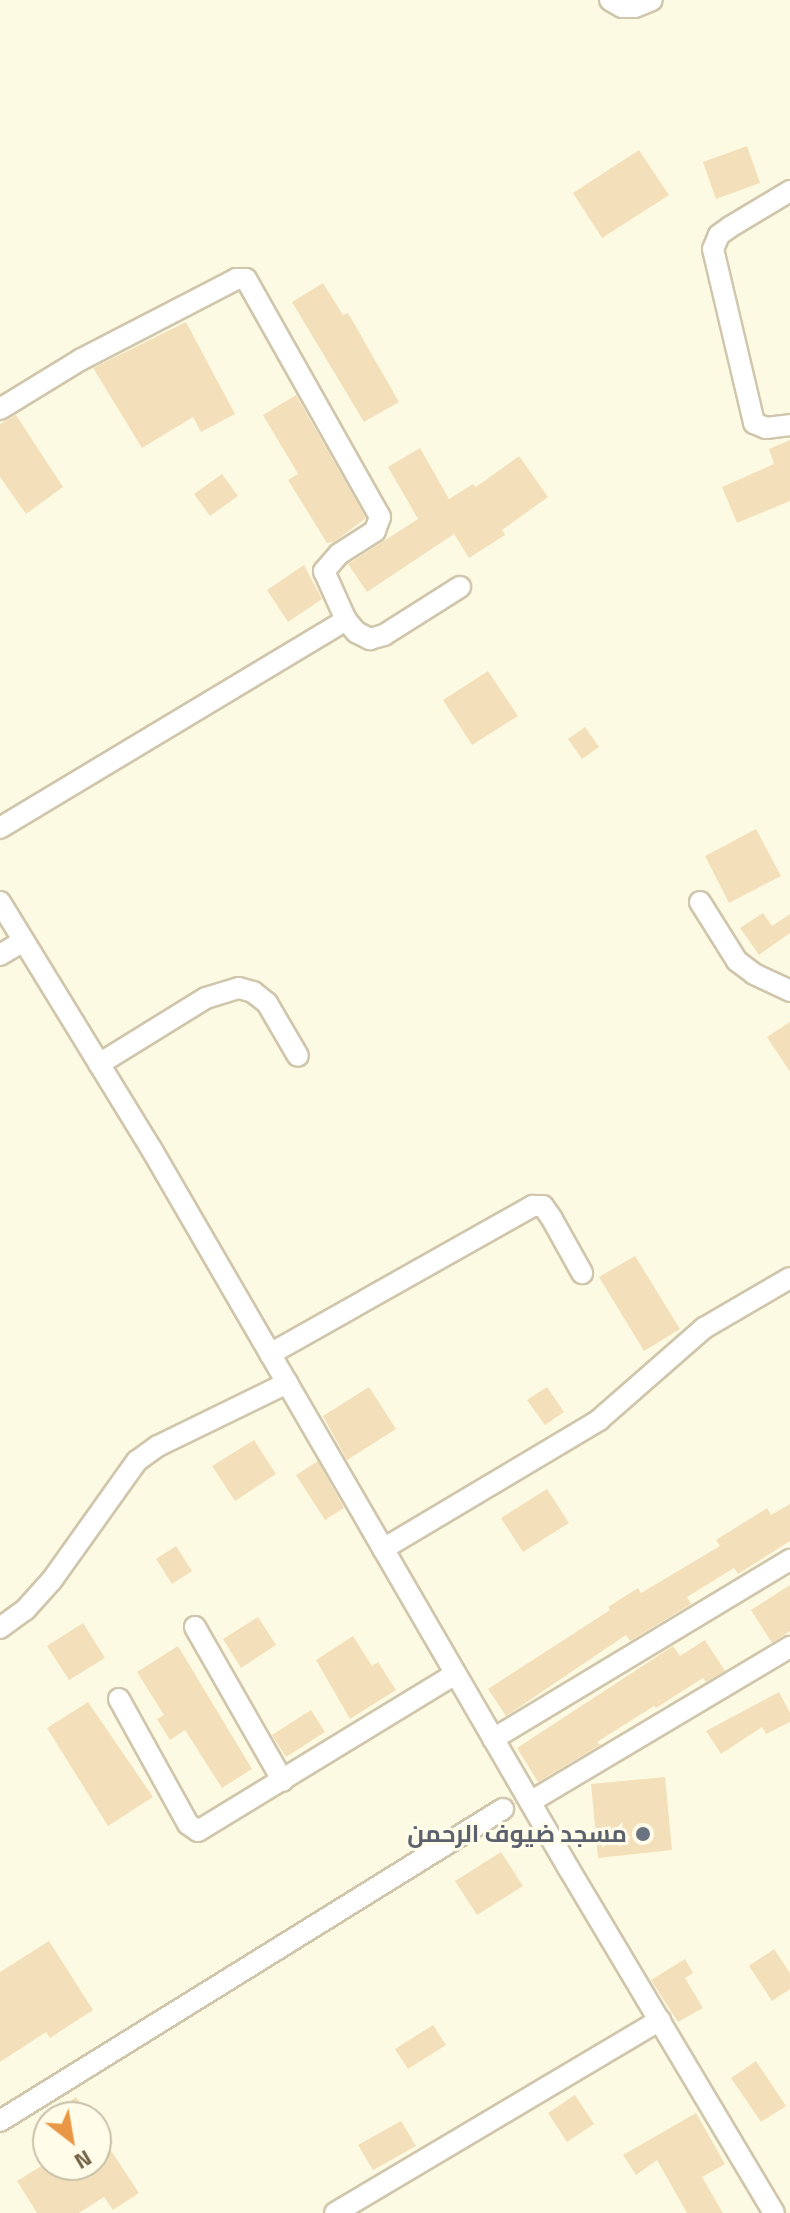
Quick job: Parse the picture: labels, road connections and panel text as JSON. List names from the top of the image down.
{
  "places": ["مسجد ضيوف الرحمن"],
  "north": "bottom right"
}
